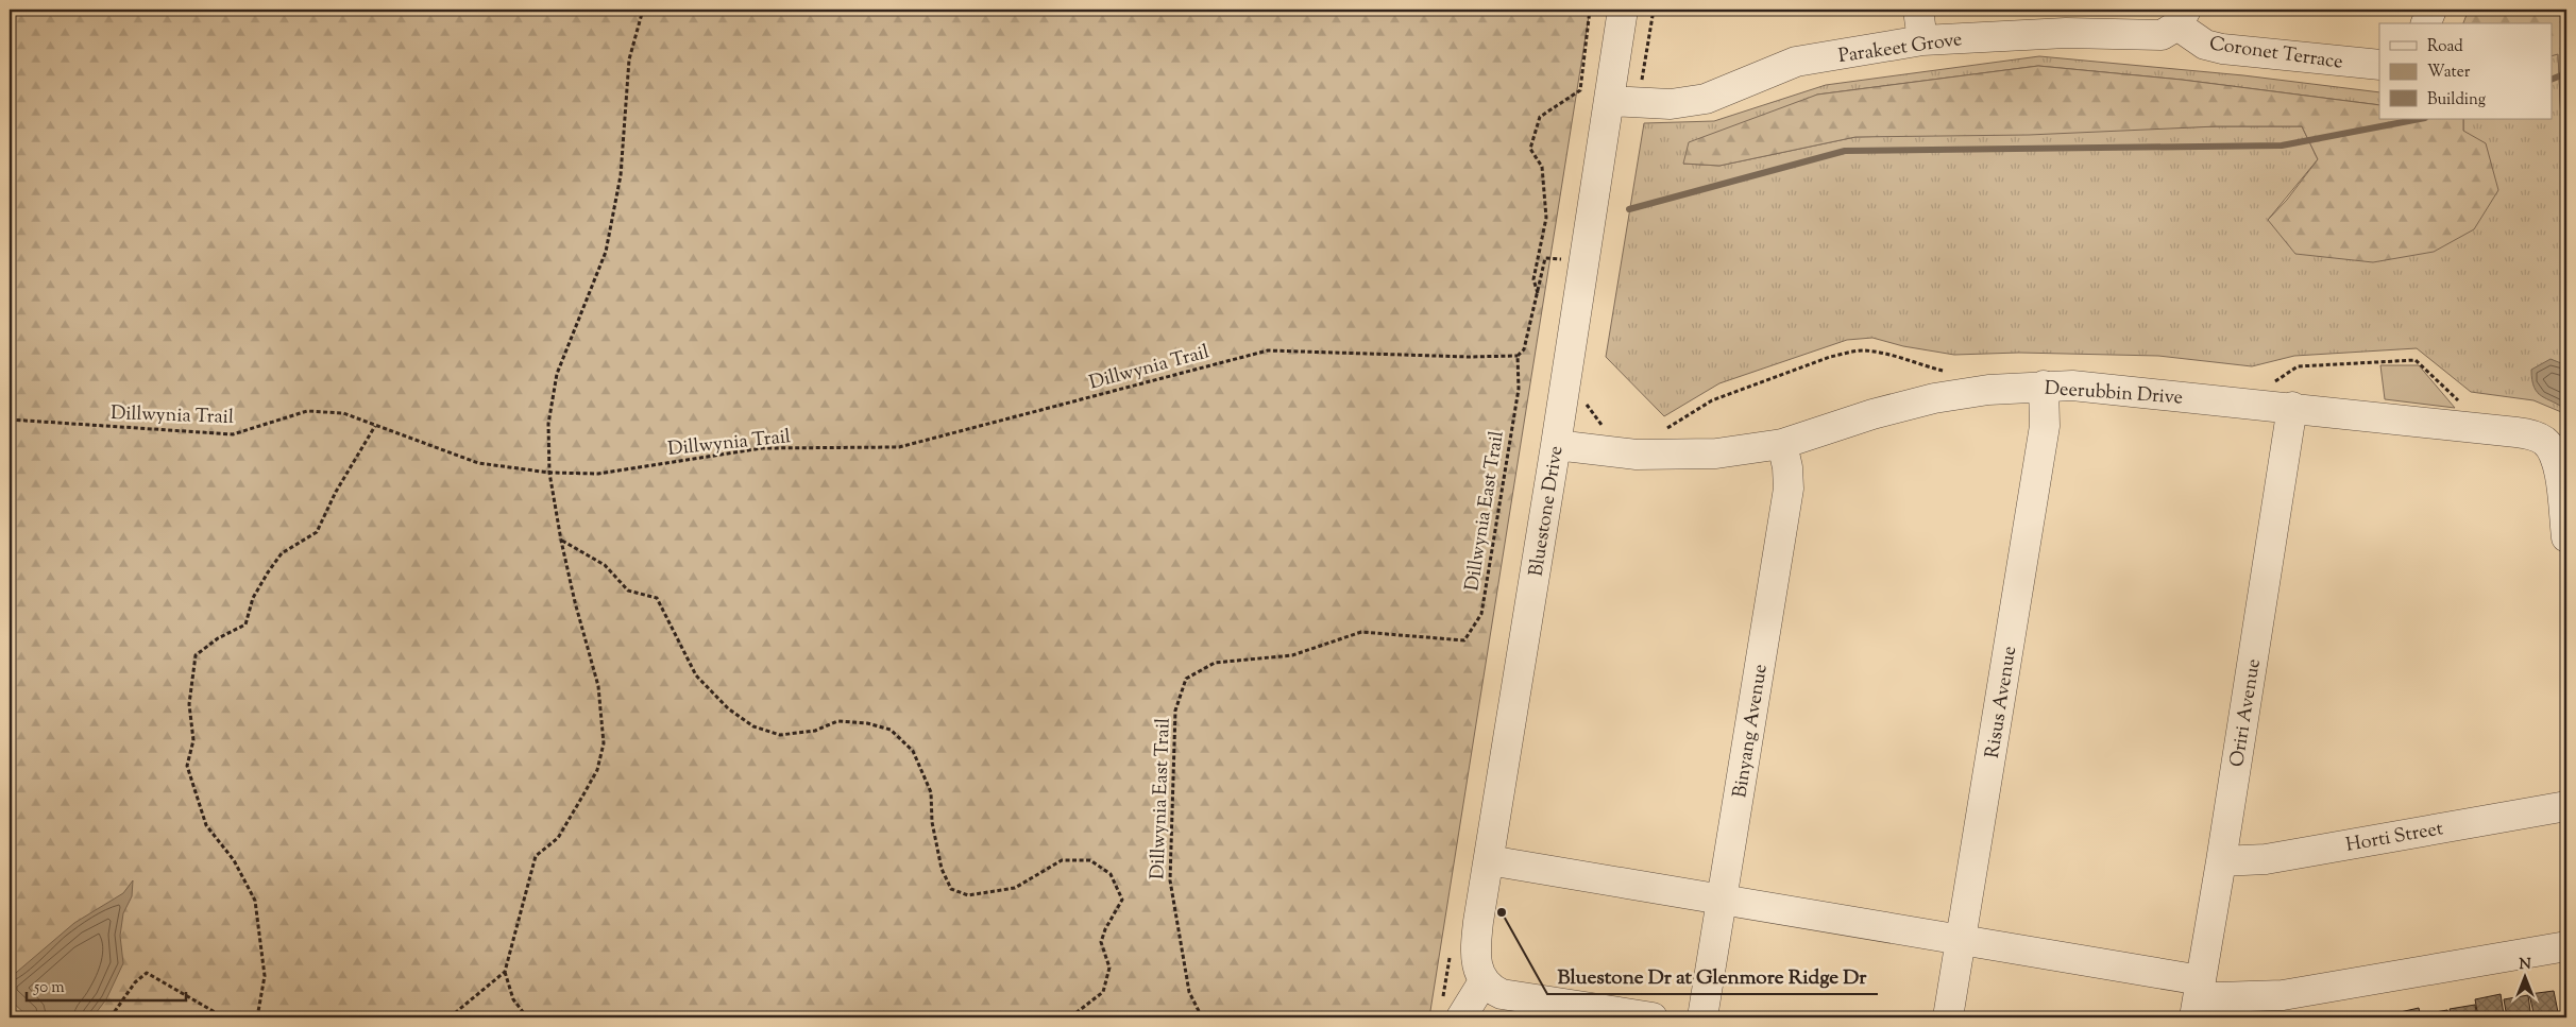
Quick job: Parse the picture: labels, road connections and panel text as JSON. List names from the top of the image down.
{
  "streets": {
    "street": [
      "Parakeet Grove",
      "Coronet Terrace",
      "Deerubbin Drive",
      "Bluestone Drive",
      "Risus Avenue",
      "Oriri Avenue",
      "Binyang Avenue",
      "Horti Street"
    ],
    "path": ["Dillwynia Trail", "Dillwynia East Trail"]
  },
  "crossings": [
    ["Parakeet Grove", "Coronet Terrace"],
    ["Parakeet Grove", "Bluestone Drive"],
    ["Dillwynia Trail", "Dillwynia East Trail"],
    ["Deerubbin Drive", "Bluestone Drive"],
    ["Deerubbin Drive", "Risus Avenue"],
    ["Deerubbin Drive", "Oriri Avenue"],
    ["Deerubbin Drive", "Binyang Avenue"],
    ["Oriri Avenue", "Horti Street"]
  ],
  "places": ["Bluestone Dr at Glenmore Ridge Dr"],
  "legend": ["Road", "Water", "Building"],
  "scale_bar": "50 m",
  "north": "top"
}
